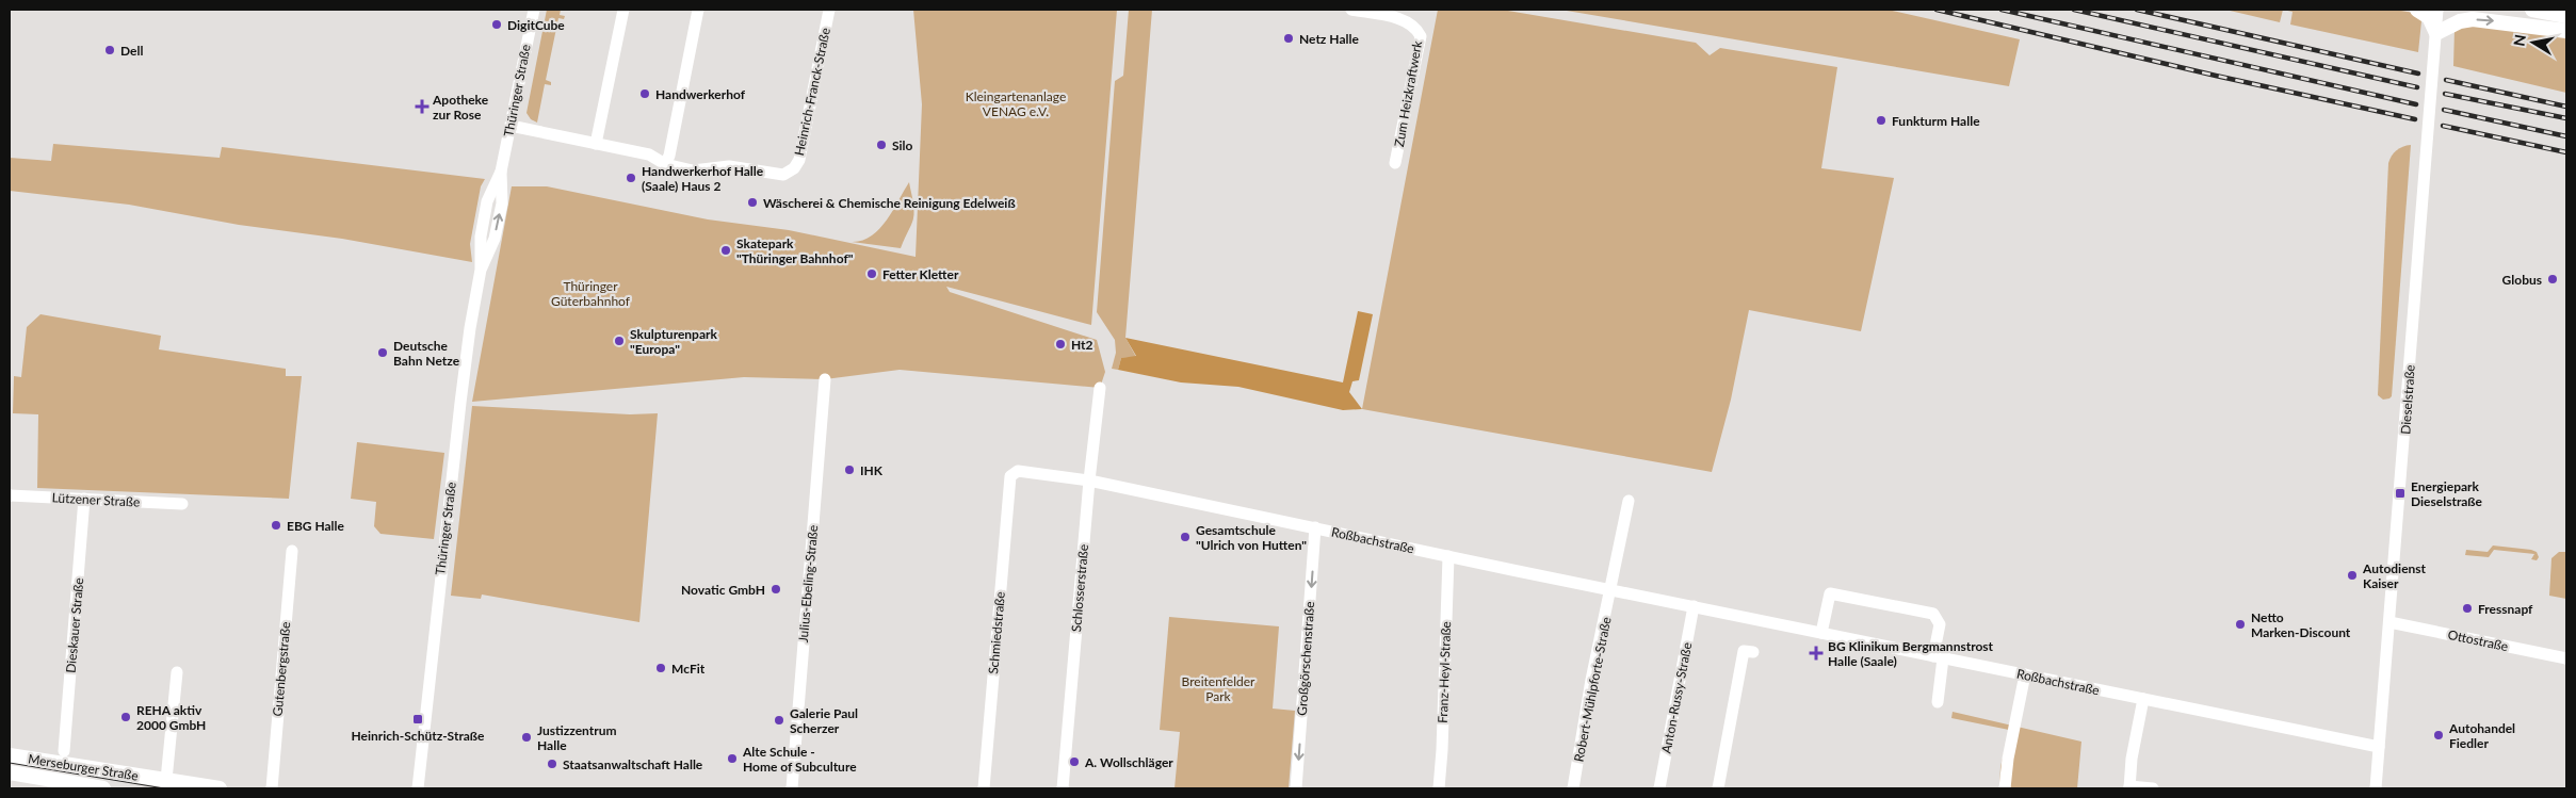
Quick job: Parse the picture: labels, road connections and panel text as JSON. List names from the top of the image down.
{
  "streets": {
    "main road": ["Merseburger Straße"],
    "street": [
      "Thüringer Straße",
      "Heinrich-Franck-Straße",
      "Zum Heizkraftwerk",
      "Dieselstraße",
      "Lützener Straße",
      "Roßbachstraße",
      "Julius-Ebeling-Straße",
      "Schlosserstraße",
      "Dieskauer Straße",
      "Schmiedstraße",
      "Ottostraße",
      "Großgörschenstraße",
      "Gutenbergstraße",
      "Franz-Heyl-Straße",
      "Robert-Mühlpforte-Straße",
      "Anton-Russy-Straße"
    ]
  },
  "crossings": [
    ["Thüringer Straße", "Heinrich-Franck-Straße"],
    ["Dieselstraße", "Roßbachstraße"],
    ["Dieselstraße", "Ottostraße"],
    ["Lützener Straße", "Dieskauer Straße"],
    ["Roßbachstraße", "Schlosserstraße"],
    ["Roßbachstraße", "Schmiedstraße"],
    ["Roßbachstraße", "Großgörschenstraße"],
    ["Roßbachstraße", "Franz-Heyl-Straße"],
    ["Roßbachstraße", "Robert-Mühlpforte-Straße"],
    ["Roßbachstraße", "Anton-Russy-Straße"]
  ],
  "one_way": ["Großgörschenstraße"],
  "parks": ["Kleingartenanlage VENAG e.V.", "Thüringer Güterbahnhof", "Breitenfelder Park"],
  "places": {
    "other": [
      "DigitCube",
      "Netz Halle",
      "Dell",
      "Handwerkerhof",
      "Funkturm Halle",
      "Silo",
      "Handwerkerhof Halle (Saale) Haus 2",
      "Wäscherei & Chemische Reinigung Edelweiß",
      "Skatepark \"Thüringer Bahnhof\"",
      "Fetter Kletter",
      "Globus",
      "Skulpturenpark \"Europa\"",
      "Ht2",
      "Deutsche Bahn Netze",
      "IHK",
      "EBG Halle",
      "Gesamtschule \"Ulrich von Hutten\"",
      "Autodienst Kaiser",
      "Novatic GmbH",
      "Fressnapf",
      "Netto Marken-Discount",
      "McFit",
      "REHA aktiv 2000 GmbH",
      "Galerie Paul Scherzer",
      "Autohandel Fiedler",
      "Justizzentrum Halle",
      "Alte Schule - Home of Subculture",
      "A. Wollschläger",
      "Staatsanwaltschaft Halle"
    ],
    "health": ["Apotheke zur Rose", "BG Klinikum Bergmannstrost Halle (Saale)"],
    "transit": ["Energiepark Dieselstraße", "Heinrich-Schütz-Straße"]
  },
  "north": "left"
}
